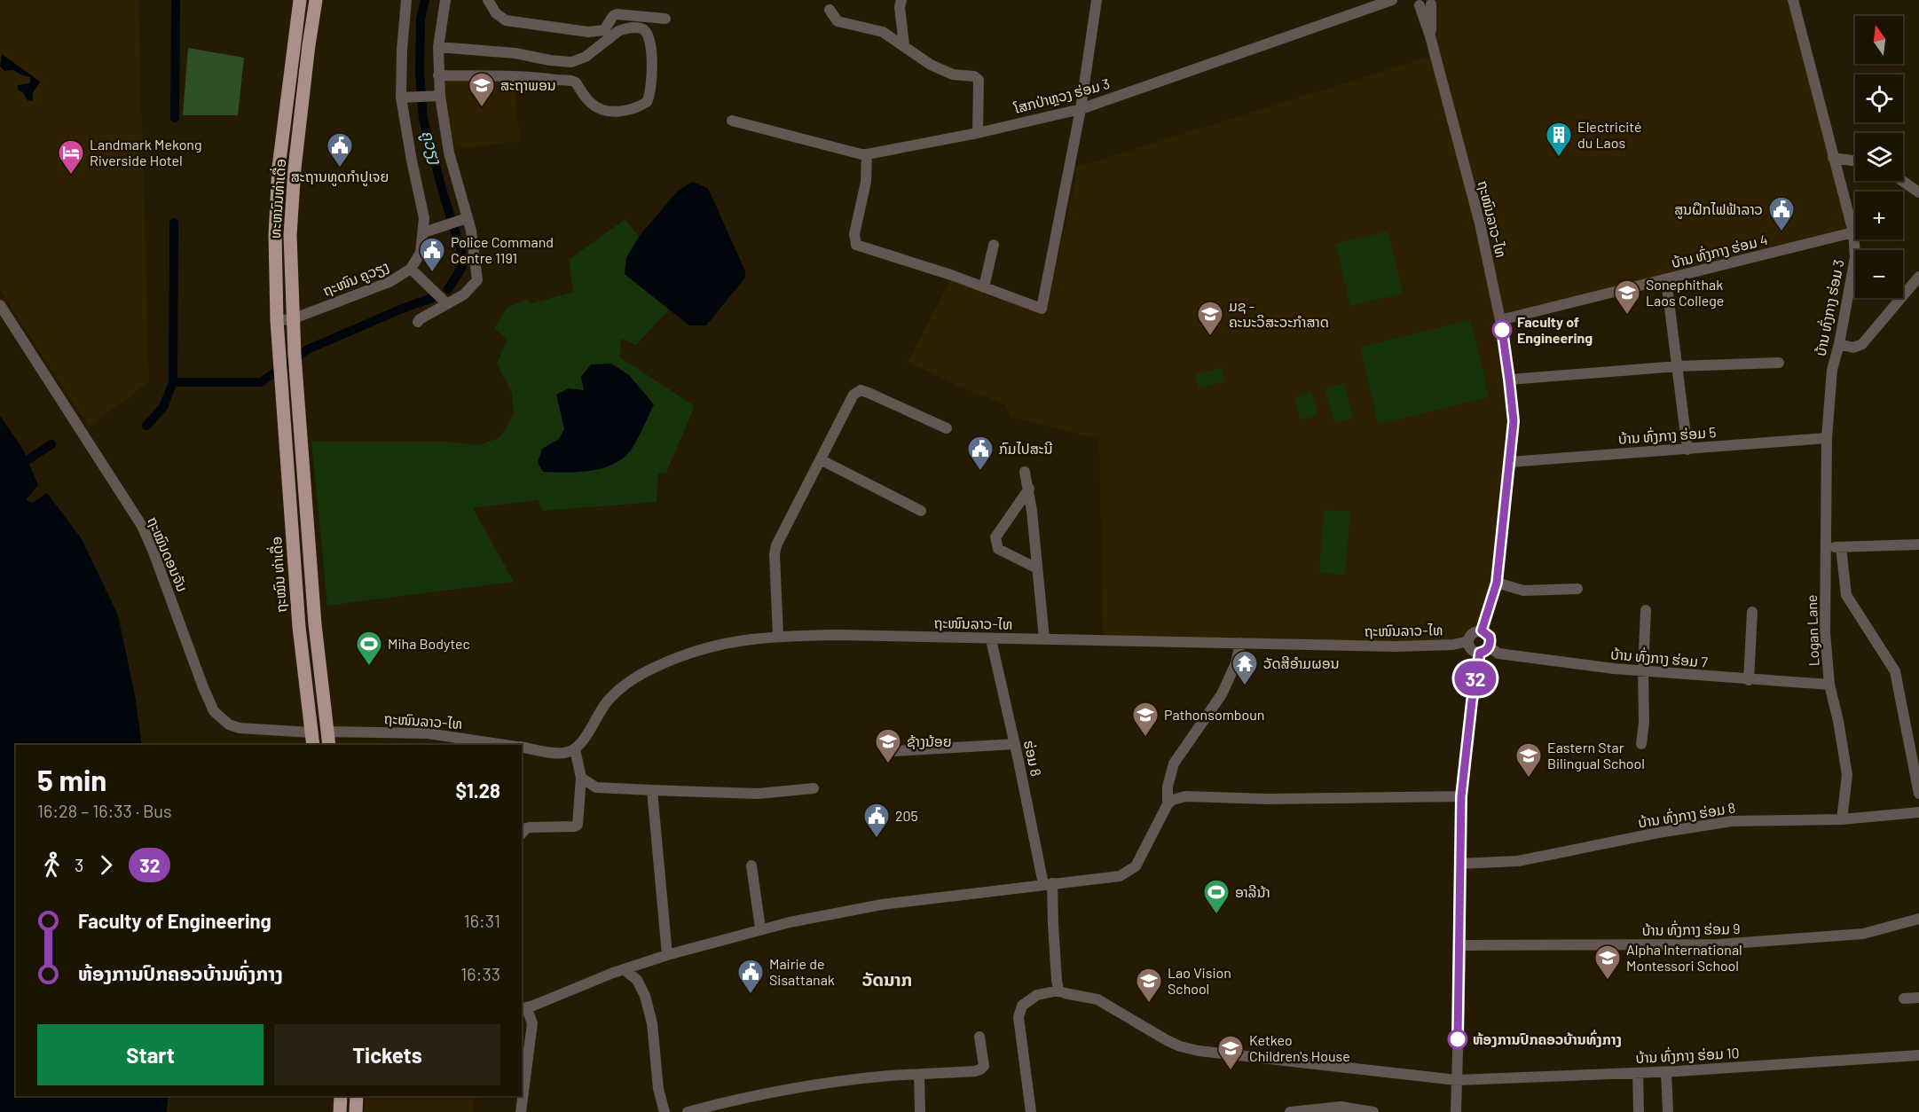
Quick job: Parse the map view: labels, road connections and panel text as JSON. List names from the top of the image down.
{
  "streets": {
    "main road": ["ທະຫນົນທ່າເດື່ອ", "ຖະໝົນ ທ່າເດື່ອ"],
    "street": [
      "ໂສກປ່າຫຼວງ ຮ່ອມ 3",
      "ຖະໜົນລາວ-ໄທ",
      "ບ້ານ ທົ່ງກາງ ຮ່ອມ 4",
      "ຖະໜົນ ຄູວຽງ",
      "ບ້ານ ທົ່ງກາງ ຮ່ອມ 3",
      "ບ້ານ ທົ່ງກາງ ຮ່ອມ 5",
      "ຖະໝົນດອນຈັນ",
      "Logan Lane",
      "ບ້ານ ທົ່ງກາງ ຮ່ອມ 7",
      "ຮ່ອມ 8",
      "ບ້ານ ທົ່ງກາງ ຮ່ອມ 8",
      "ບ້ານ ທົ່ງກາງ ຮ່ອມ 9",
      "ບ້ານ ທົ່ງກາງ ຮ່ອມ 10"
    ]
  },
  "crossings": [
    ["ທະຫນົນທ່າເດື່ອ", "ຖະໜົນລາວ-ໄທ"],
    ["ທະຫນົນທ່າເດື່ອ", "ຖະໜົນ ຄູວຽງ"],
    ["ທະຫນົນທ່າເດື່ອ", "ຖະໝົນ ທ່າເດື່ອ"],
    ["ຖະໜົນລາວ-ໄທ", "ບ້ານ ທົ່ງກາງ ຮ່ອມ 4"],
    ["ຖະໜົນລາວ-ໄທ", "ບ້ານ ທົ່ງກາງ ຮ່ອມ 5"],
    ["ຖະໜົນລາວ-ໄທ", "ບ້ານ ທົ່ງກາງ ຮ່ອມ 7"],
    ["ຖະໜົນລາວ-ໄທ", "ຮ່ອມ 8"],
    ["ບ້ານ ທົ່ງກາງ ຮ່ອມ 4", "ບ້ານ ທົ່ງກາງ ຮ່ອມ 3"],
    ["ບ້ານ ທົ່ງກາງ ຮ່ອມ 3", "ບ້ານ ທົ່ງກາງ ຮ່ອມ 5"],
    ["ບ້ານ ທົ່ງກາງ ຮ່ອມ 3", "Logan Lane"],
    ["ບ້ານ ທົ່ງກາງ ຮ່ອມ 5", "Logan Lane"],
    ["ຖະໝົນດອນຈັນ", "ຖະໝົນ ທ່າເດື່ອ"],
    ["Logan Lane", "ບ້ານ ທົ່ງກາງ ຮ່ອມ 7"],
    ["Logan Lane", "ບ້ານ ທົ່ງກາງ ຮ່ອມ 8"],
    ["ຮ່ອມ 8", "ບ້ານ ທົ່ງກາງ ຮ່ອມ 10"]
  ],
  "districts": ["ວັດນາກ"],
  "water": ["ຄູວຽງ"],
  "places": {
    "school or university": [
      "ສະຖາພອນ",
      "Sonephithak Laos College",
      "ມຊ - ຄະນະວິສະວະກຳສາດ",
      "Pathonsomboun",
      "ຊ້າງນ້ອຍ",
      "Eastern Star Bilingual School",
      "Alpha International Montessori School",
      "Lao Vision School",
      "Ketkeo Children's House"
    ],
    "building": ["Electricité du Laos"],
    "public building": [
      "ສະຖານທູດກຳປູເຈຍ",
      "ສູນຝຶກໄຟຟ້າລາວ",
      "Police Command Centre 1191",
      "ກົມໄປສະນີ",
      "205",
      "Mairie de Sisattanak"
    ],
    "hotel": ["Landmark Mekong Riverside Hotel"],
    "other": ["Faculty of Engineering", "ຫ້ອງການປົກຄອວບ້ານທົ່ງກາງ"],
    "sports": ["Miha Bodytec", "ອາລີນ້າ"],
    "temple": ["ວັດສີອຳມຜອນ"]
  },
  "lines": ["bus line 32"],
  "north": "top",
  "page": {
    "on_map": "32",
    "map_buttons": ["+", "−"],
    "heading": ["5 min", "16:28 – 16:33 · Bus", "$1.28"],
    "legs": ["3", "32"],
    "list": [
      {
        "name": "Faculty of Engineering",
        "value": "16:31"
      },
      {
        "name": "ຫ້ອງການປົກຄອວບ້ານທົ່ງກາງ",
        "value": "16:33"
      }
    ],
    "buttons": ["Start", "Tickets"]
  }
}
